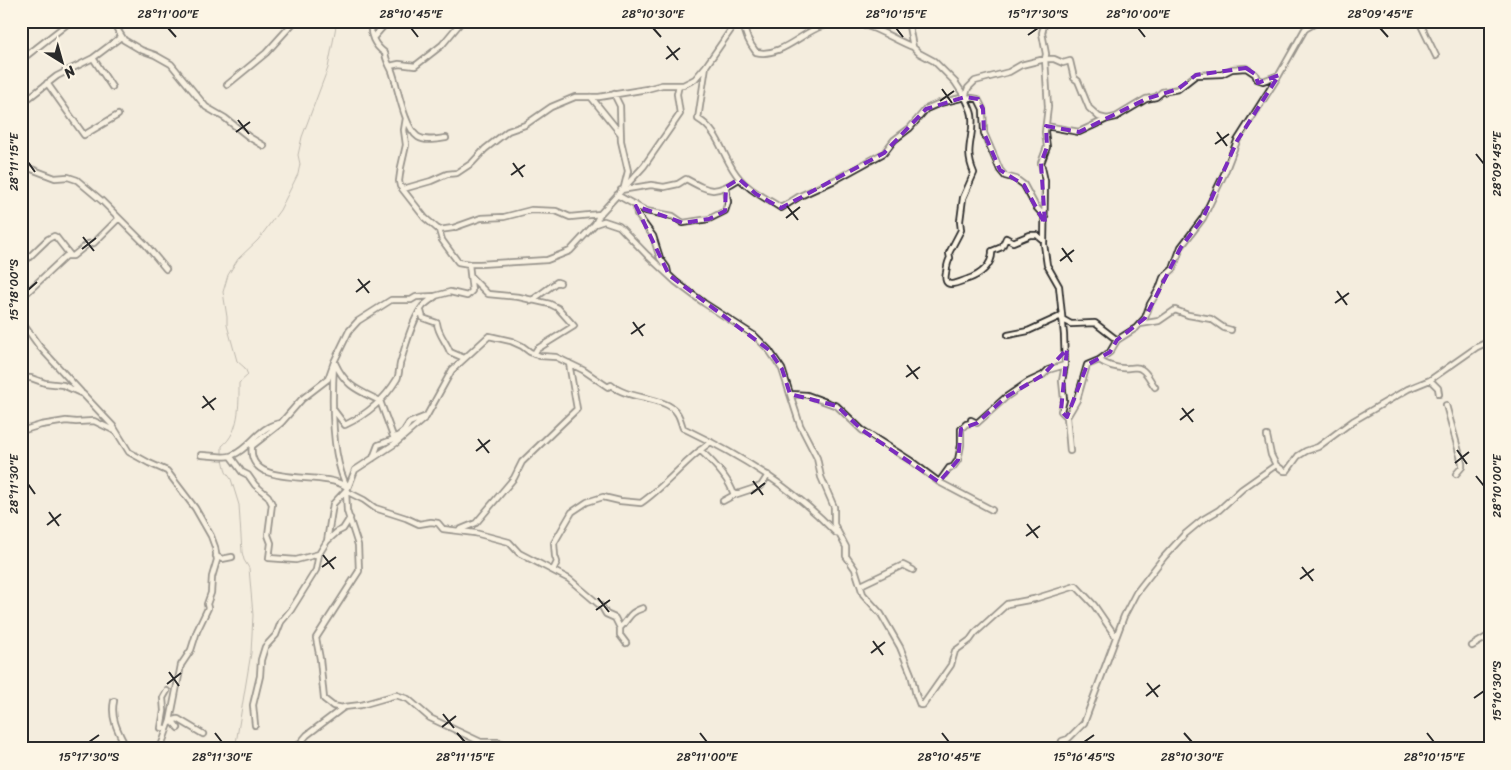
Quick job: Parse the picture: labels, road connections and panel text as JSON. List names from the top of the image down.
{
  "north": "bottom right",
  "coordinates": [
    "28°11'00\"E",
    "28°10'45\"E",
    "28°10'30\"E",
    "28°10'15\"E",
    "15°17'30\"S",
    "28°10'00\"E",
    "28°09'45\"E",
    "28°11'15\"E",
    "15°18'00\"S",
    "28°11'30\"E",
    "15°16'30\"S",
    "15°16'45\"S"
  ]
}
